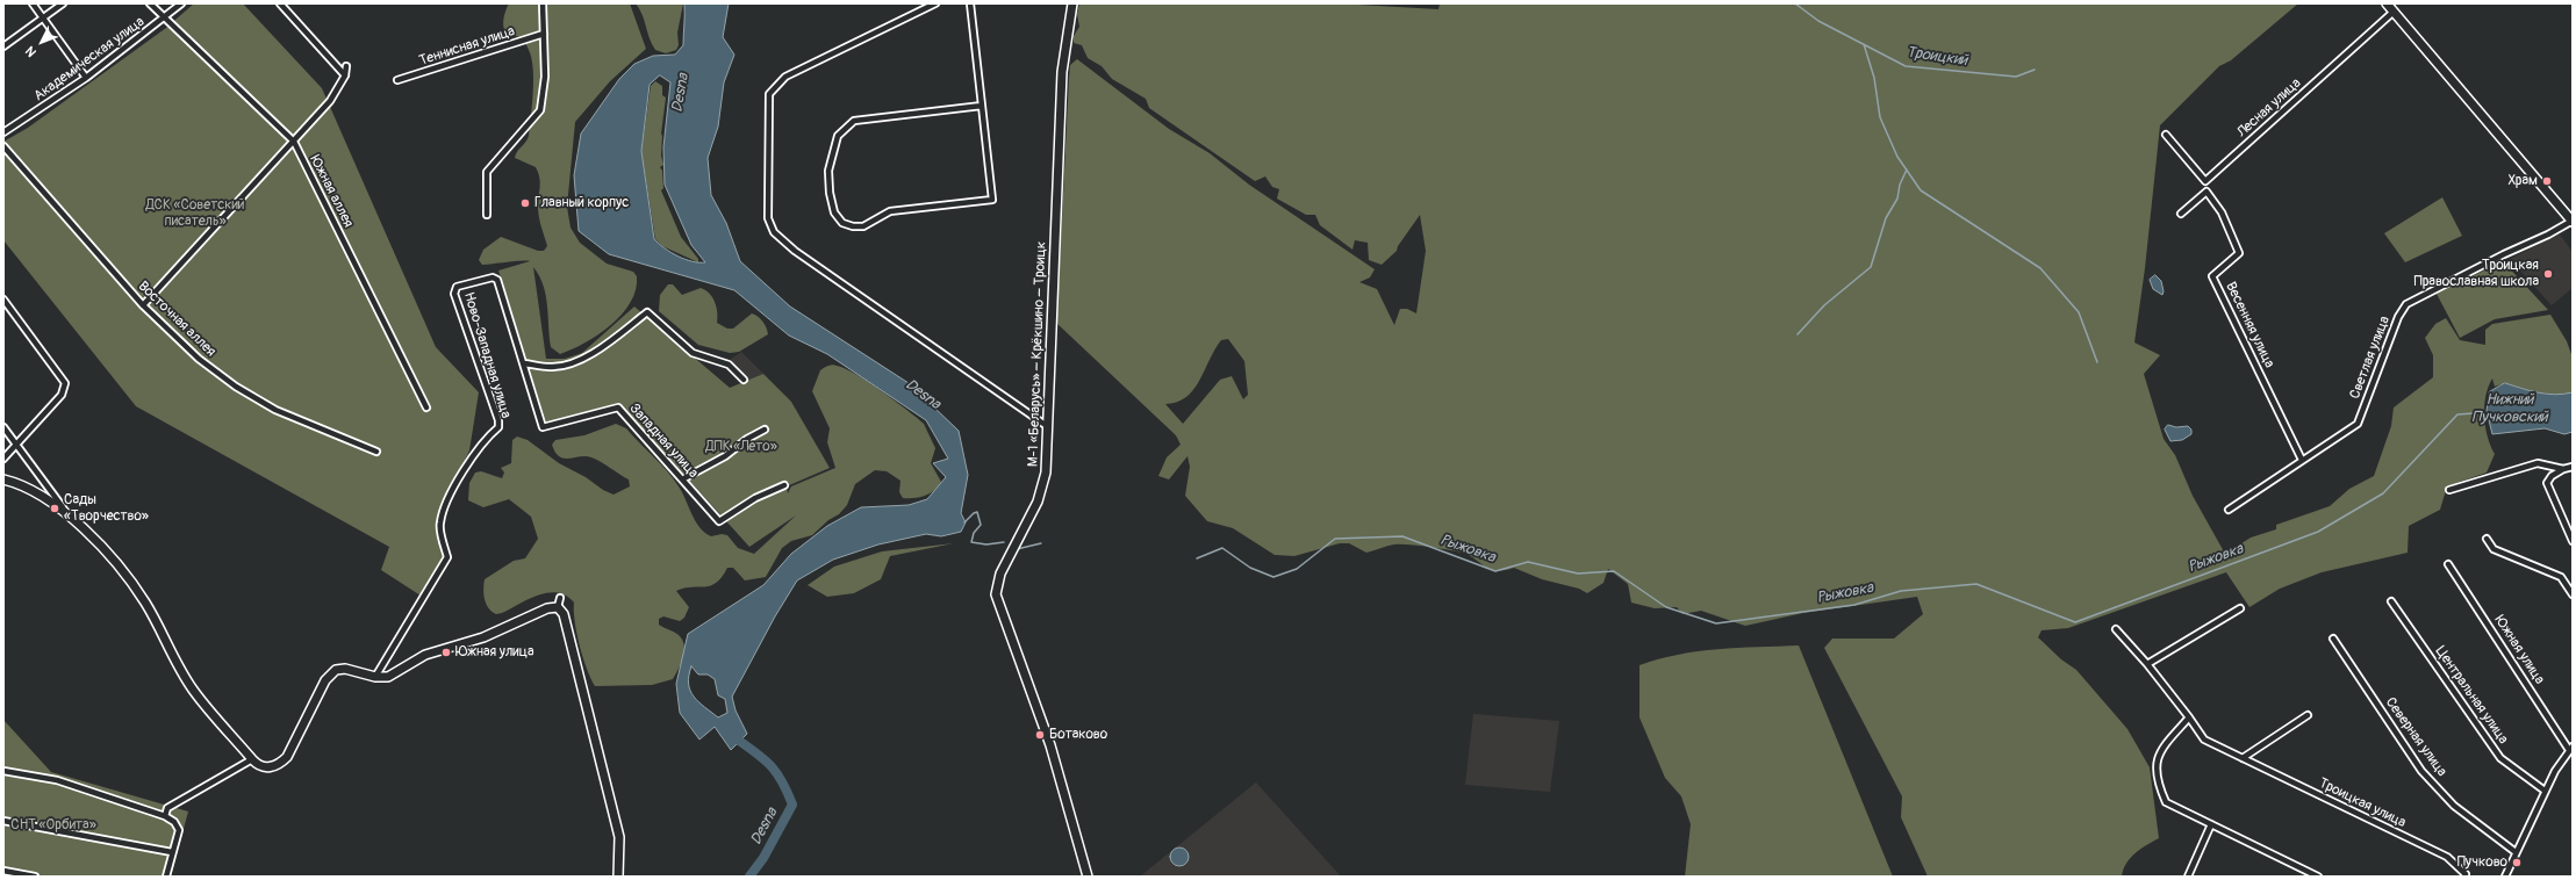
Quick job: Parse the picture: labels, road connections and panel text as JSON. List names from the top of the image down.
{
  "streets": {
    "street": [
      "Теннисная улица",
      "Академическая улица",
      "Лесная улица",
      "Южная аллея",
      "Восточная аллея",
      "Весенняя улица",
      "М-1 «Беларусь» – Крёкшино – Троицк",
      "Ново-Западная улица",
      "Светлая улица",
      "Западная улица",
      "Южная улица",
      "Центральная улица",
      "Северная улица",
      "Троицкая улица"
    ]
  },
  "crossings": [
    ["Академическая улица", "Южная аллея"],
    ["Весенняя улица", "Светлая улица"],
    ["Ново-Западная улица", "Западная улица"]
  ],
  "water": [
    "Троицкий",
    "Desna",
    "Нижний Пучковский",
    "Рыжовка"
  ],
  "parks": ["ДСК «Советский писатель»", "ДПК «Лето»", "СНТ «Орбита»"],
  "places": [
    "Храм",
    "Главный корпус",
    "Троицкая Православная школа",
    "Сады «Творчество»",
    "Южная улица",
    "Ботаково",
    "Пучково"
  ],
  "north": "bottom left"
}
